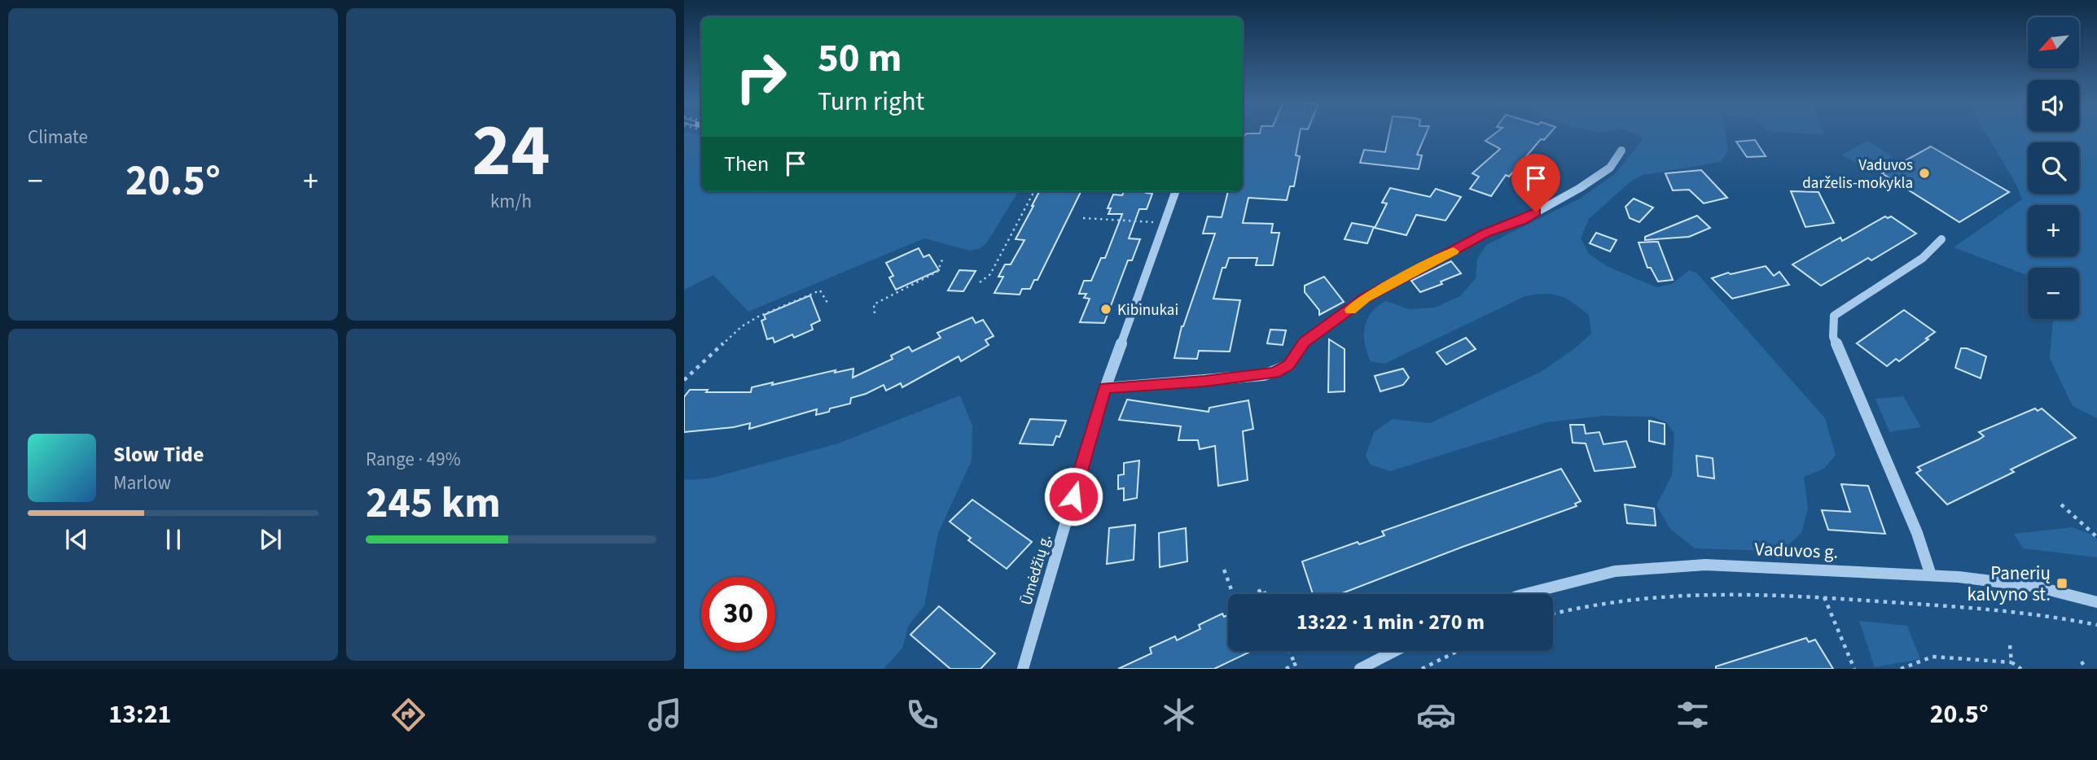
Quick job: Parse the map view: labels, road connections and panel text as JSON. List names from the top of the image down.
{
  "streets": {
    "street": ["Vaduvos g.", "Ūmėdžių g."]
  },
  "places": {
    "other": ["Vaduvos darželis-mokykla", "Kibinukai"],
    "transit": ["Panerių kalvyno st."]
  },
  "north": "bottom left",
  "page": {
    "tile": [
      "Climate",
      ["24", "km/h"],
      ["Range · 49%", "245 km"]
    ],
    "map_buttons": ["+", "−"],
    "turn": ["50 m", "Turn right"],
    "then": "Then",
    "heat": ["−", "20.5°", "+"],
    "song": ["Slow Tide", "Marlow"],
    "limit": "30",
    "trip": "13:22 · 1 min · 270 m",
    "tabs": ["13:21", "20.5°"]
  }
}
